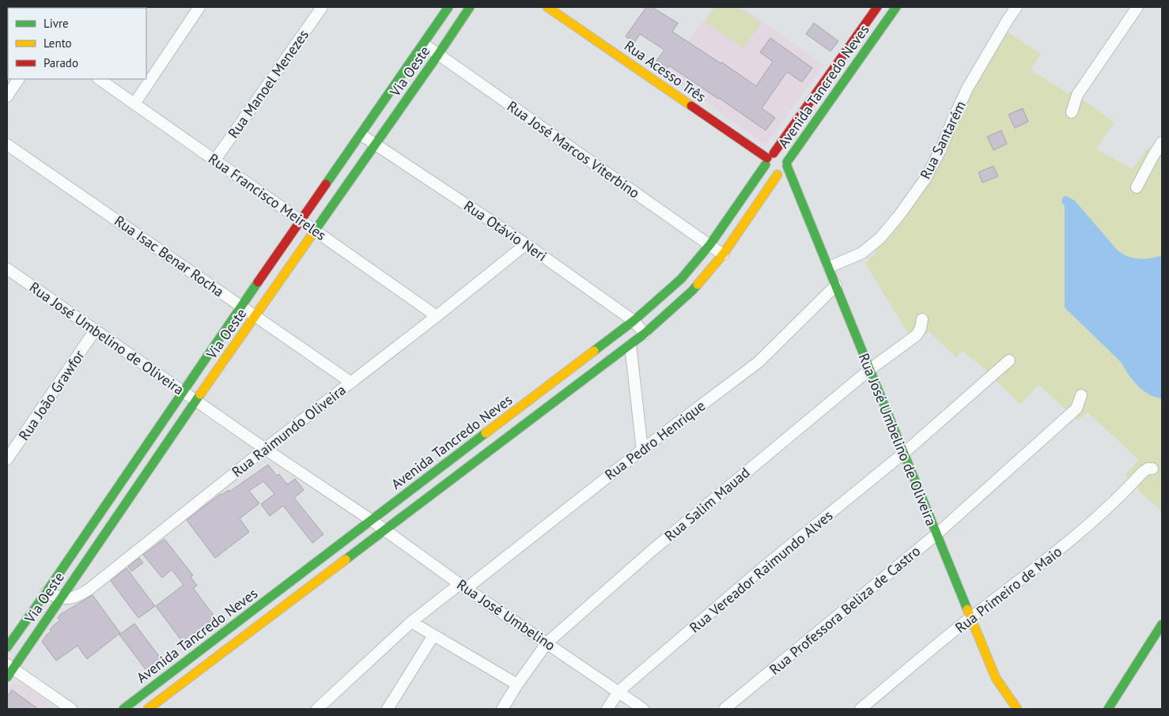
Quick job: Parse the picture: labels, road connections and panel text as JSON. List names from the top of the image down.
{
  "streets": {
    "street": [
      "Via Oeste",
      "Rua Acesso Três",
      "Rua Manoel Menezes",
      "Avenida Tancredo Neves",
      "Rua Santarém",
      "Rua José Marcos Viterbino",
      "Rua Francisco Meireles",
      "Rua Otávio Neri",
      "Rua Isac Benar Rocha",
      "Rua José Umbelino de Oliveira",
      "Rua João Grawfor",
      "Rua Raimundo Oliveira",
      "Rua Pedro Henrique",
      "Rua Salim Mauad",
      "Rua Vereador Raimundo Alves",
      "Rua Primeiro de Maio",
      "Rua Professora Beliza de Castro",
      "Rua José Umbelino"
    ]
  },
  "crossings": [
    ["Via Oeste", "Rua José Marcos Viterbino"],
    ["Via Oeste", "Rua Francisco Meireles"],
    ["Via Oeste", "Rua Otávio Neri"],
    ["Via Oeste", "Rua Isac Benar Rocha"],
    ["Via Oeste", "Rua José Umbelino de Oliveira"],
    ["Via Oeste", "Rua Raimundo Oliveira"],
    ["Rua Acesso Três", "Avenida Tancredo Neves"],
    ["Rua Acesso Três", "Rua José Umbelino de Oliveira"],
    ["Rua Manoel Menezes", "Rua Francisco Meireles"],
    ["Avenida Tancredo Neves", "Rua José Marcos Viterbino"],
    ["Avenida Tancredo Neves", "Rua Otávio Neri"],
    ["Avenida Tancredo Neves", "Rua José Umbelino de Oliveira"],
    ["Avenida Tancredo Neves", "Rua José Umbelino"],
    ["Rua Santarém", "Rua José Umbelino de Oliveira"],
    ["Rua Francisco Meireles", "Rua Raimundo Oliveira"],
    ["Rua Otávio Neri", "Rua Raimundo Oliveira"],
    ["Rua Isac Benar Rocha", "Rua Raimundo Oliveira"],
    ["Rua José Umbelino de Oliveira", "Rua João Grawfor"],
    ["Rua José Umbelino de Oliveira", "Rua Raimundo Oliveira"],
    ["Rua José Umbelino de Oliveira", "Rua Pedro Henrique"],
    ["Rua José Umbelino de Oliveira", "Rua Salim Mauad"],
    ["Rua José Umbelino de Oliveira", "Rua Vereador Raimundo Alves"],
    ["Rua José Umbelino de Oliveira", "Rua Primeiro de Maio"],
    ["Rua José Umbelino de Oliveira", "Rua Professora Beliza de Castro"],
    ["Rua José Umbelino de Oliveira", "Rua José Umbelino"],
    ["Rua Raimundo Oliveira", "Rua José Umbelino"],
    ["Rua Pedro Henrique", "Rua José Umbelino"],
    ["Rua Salim Mauad", "Rua José Umbelino"],
    ["Rua Vereador Raimundo Alves", "Rua José Umbelino"]
  ],
  "legend": ["Livre", "Lento", "Parado"]
}
